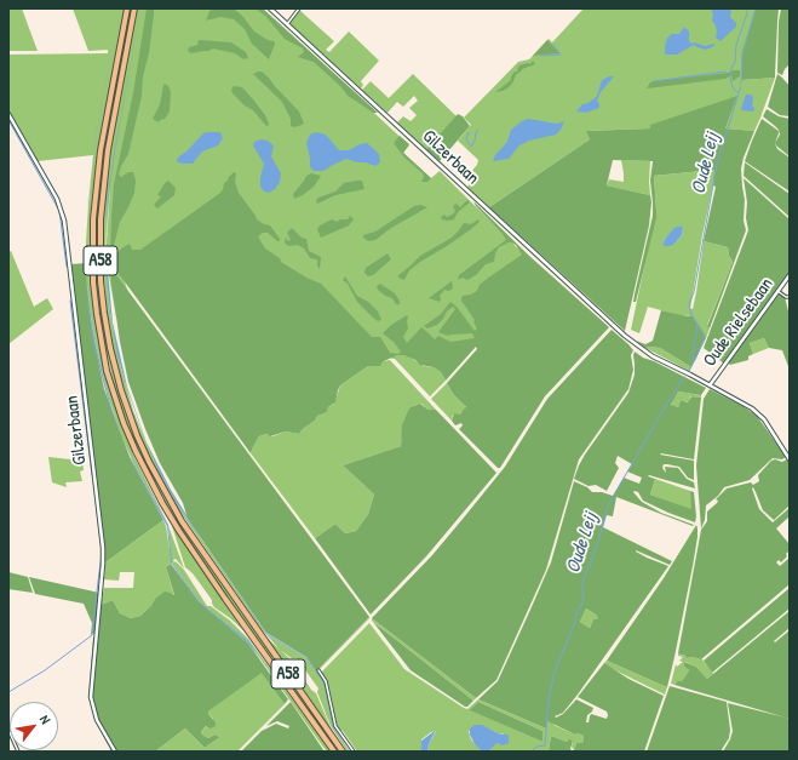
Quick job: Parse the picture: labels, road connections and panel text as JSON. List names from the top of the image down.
{
  "streets": {
    "highway": ["A58"],
    "street": ["Gilzerbaan", "Oude Rielsebaan"]
  },
  "crossings": [
    ["Gilzerbaan", "Oude Rielsebaan"]
  ],
  "water": ["Oude Leij"],
  "north": "top right"
}
